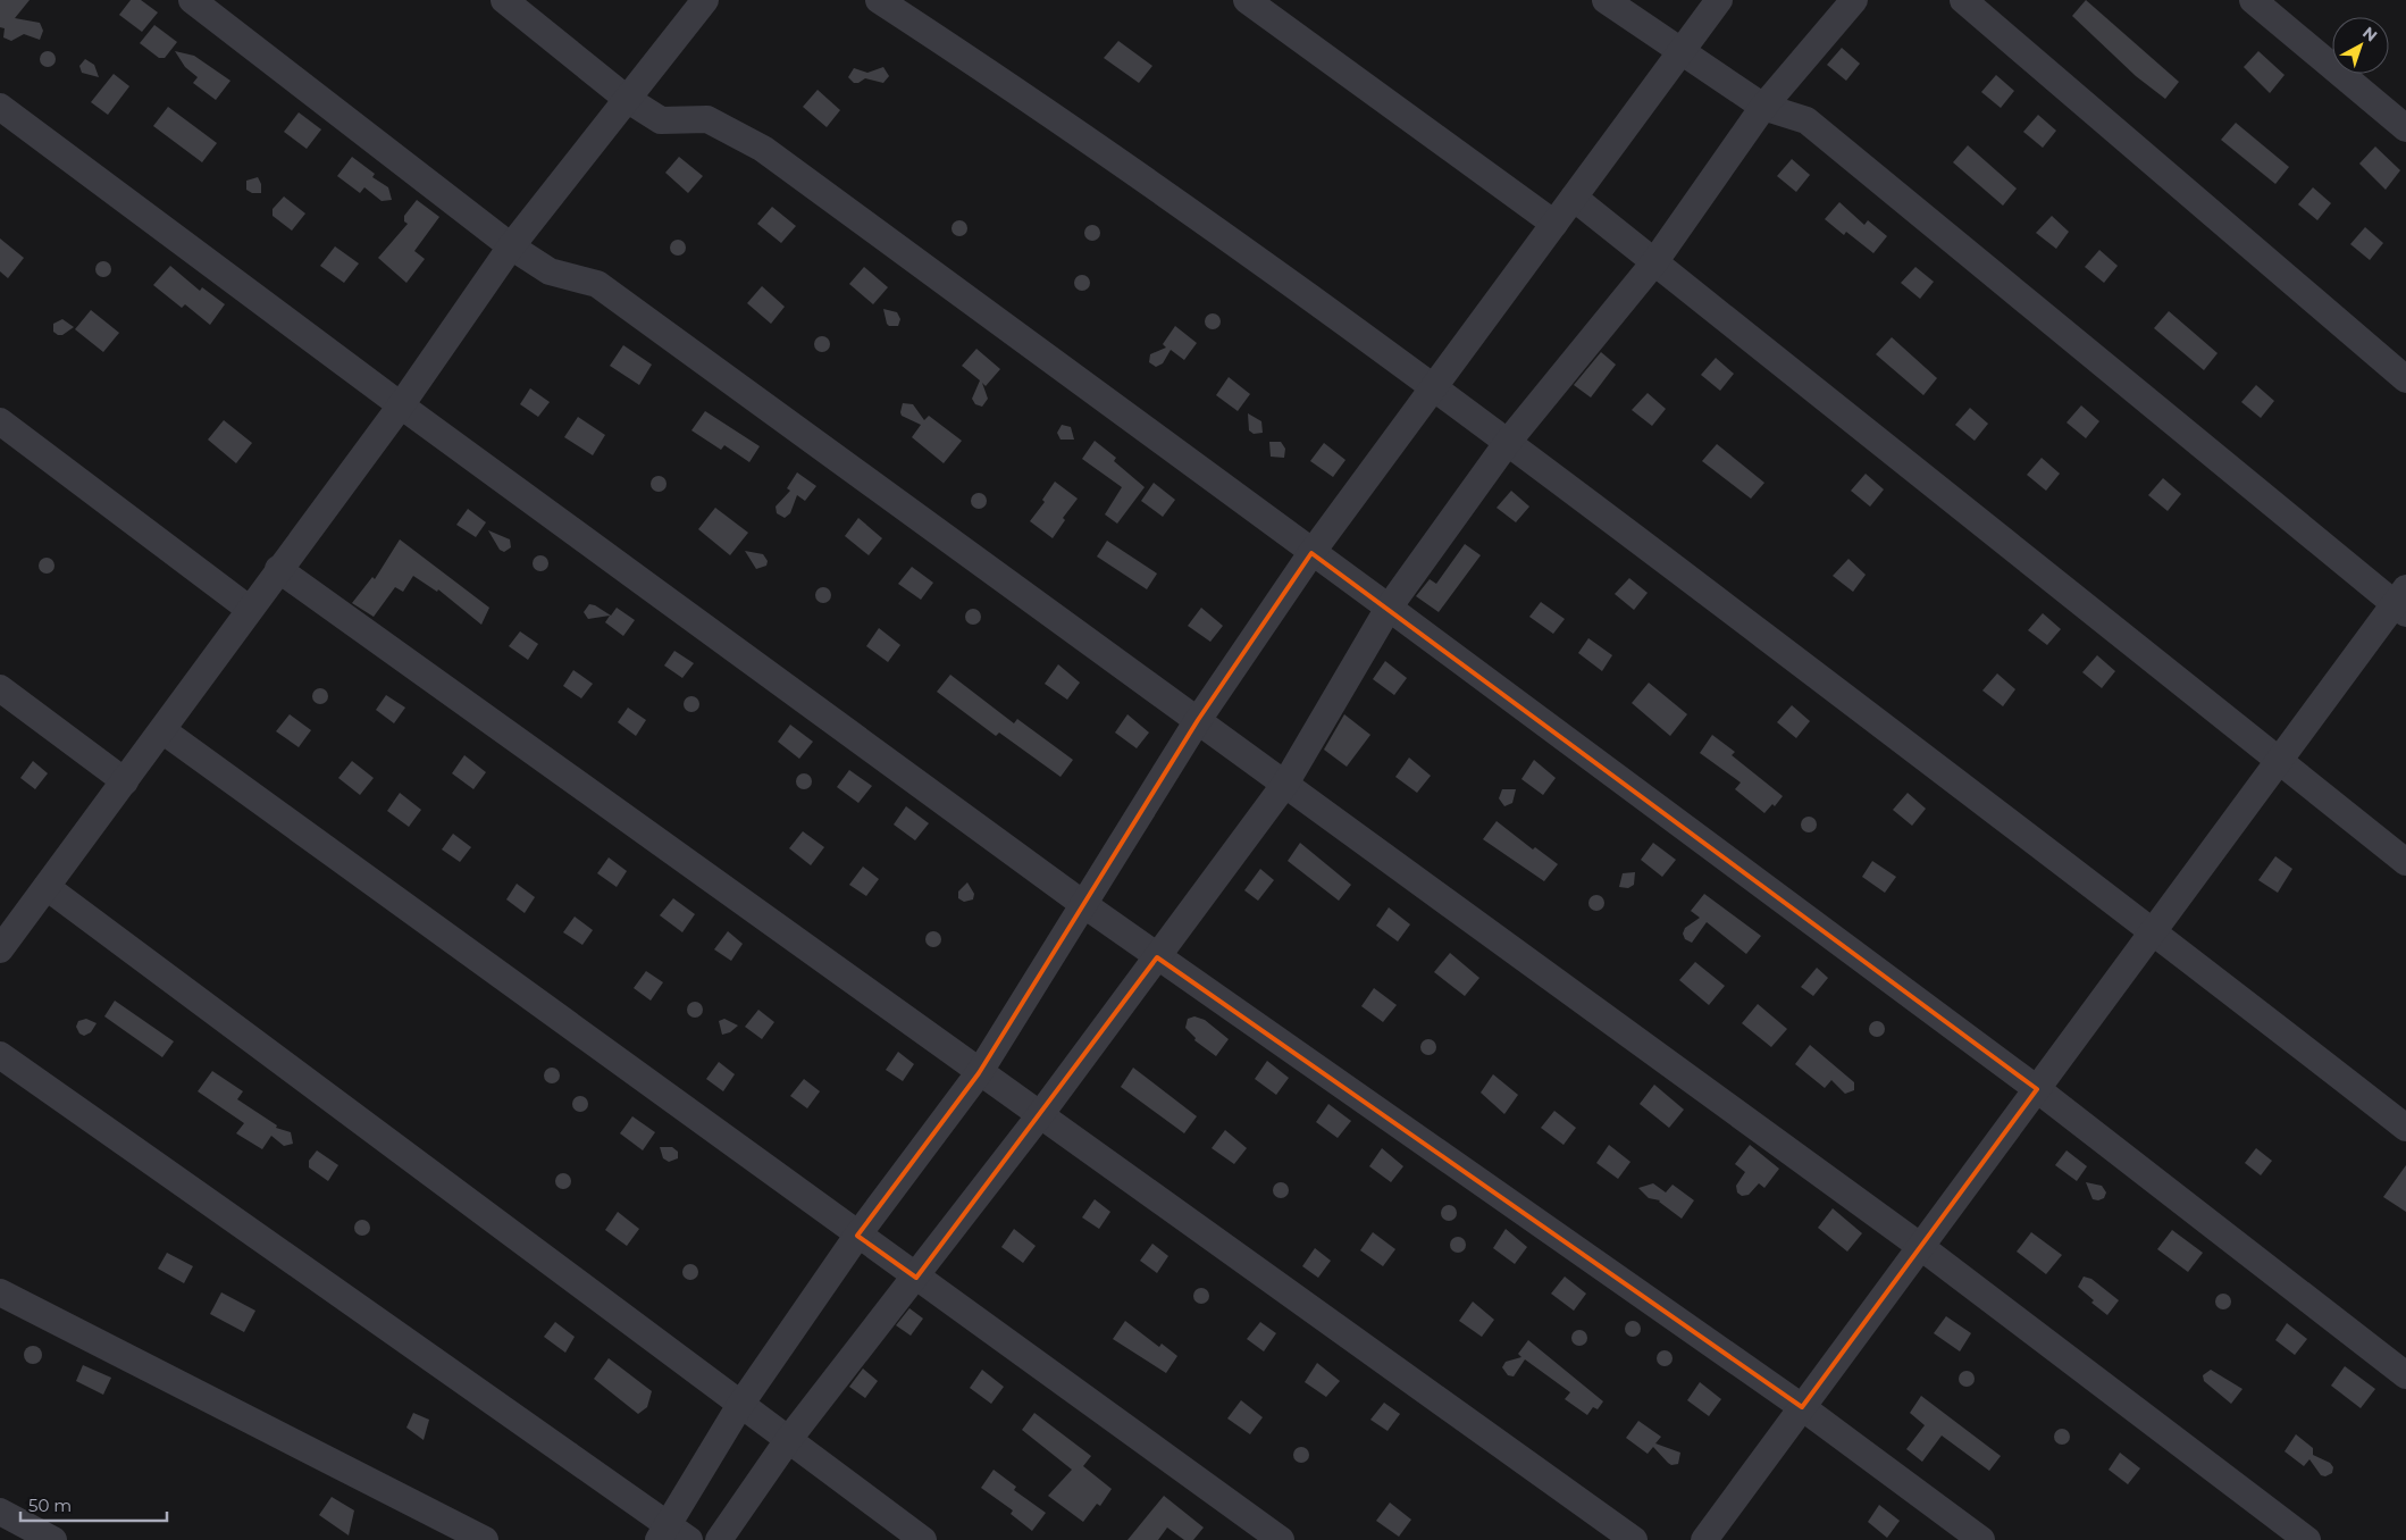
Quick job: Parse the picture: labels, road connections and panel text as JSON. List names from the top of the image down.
{
  "scale_bar": "50 m",
  "north": "top right"
}
